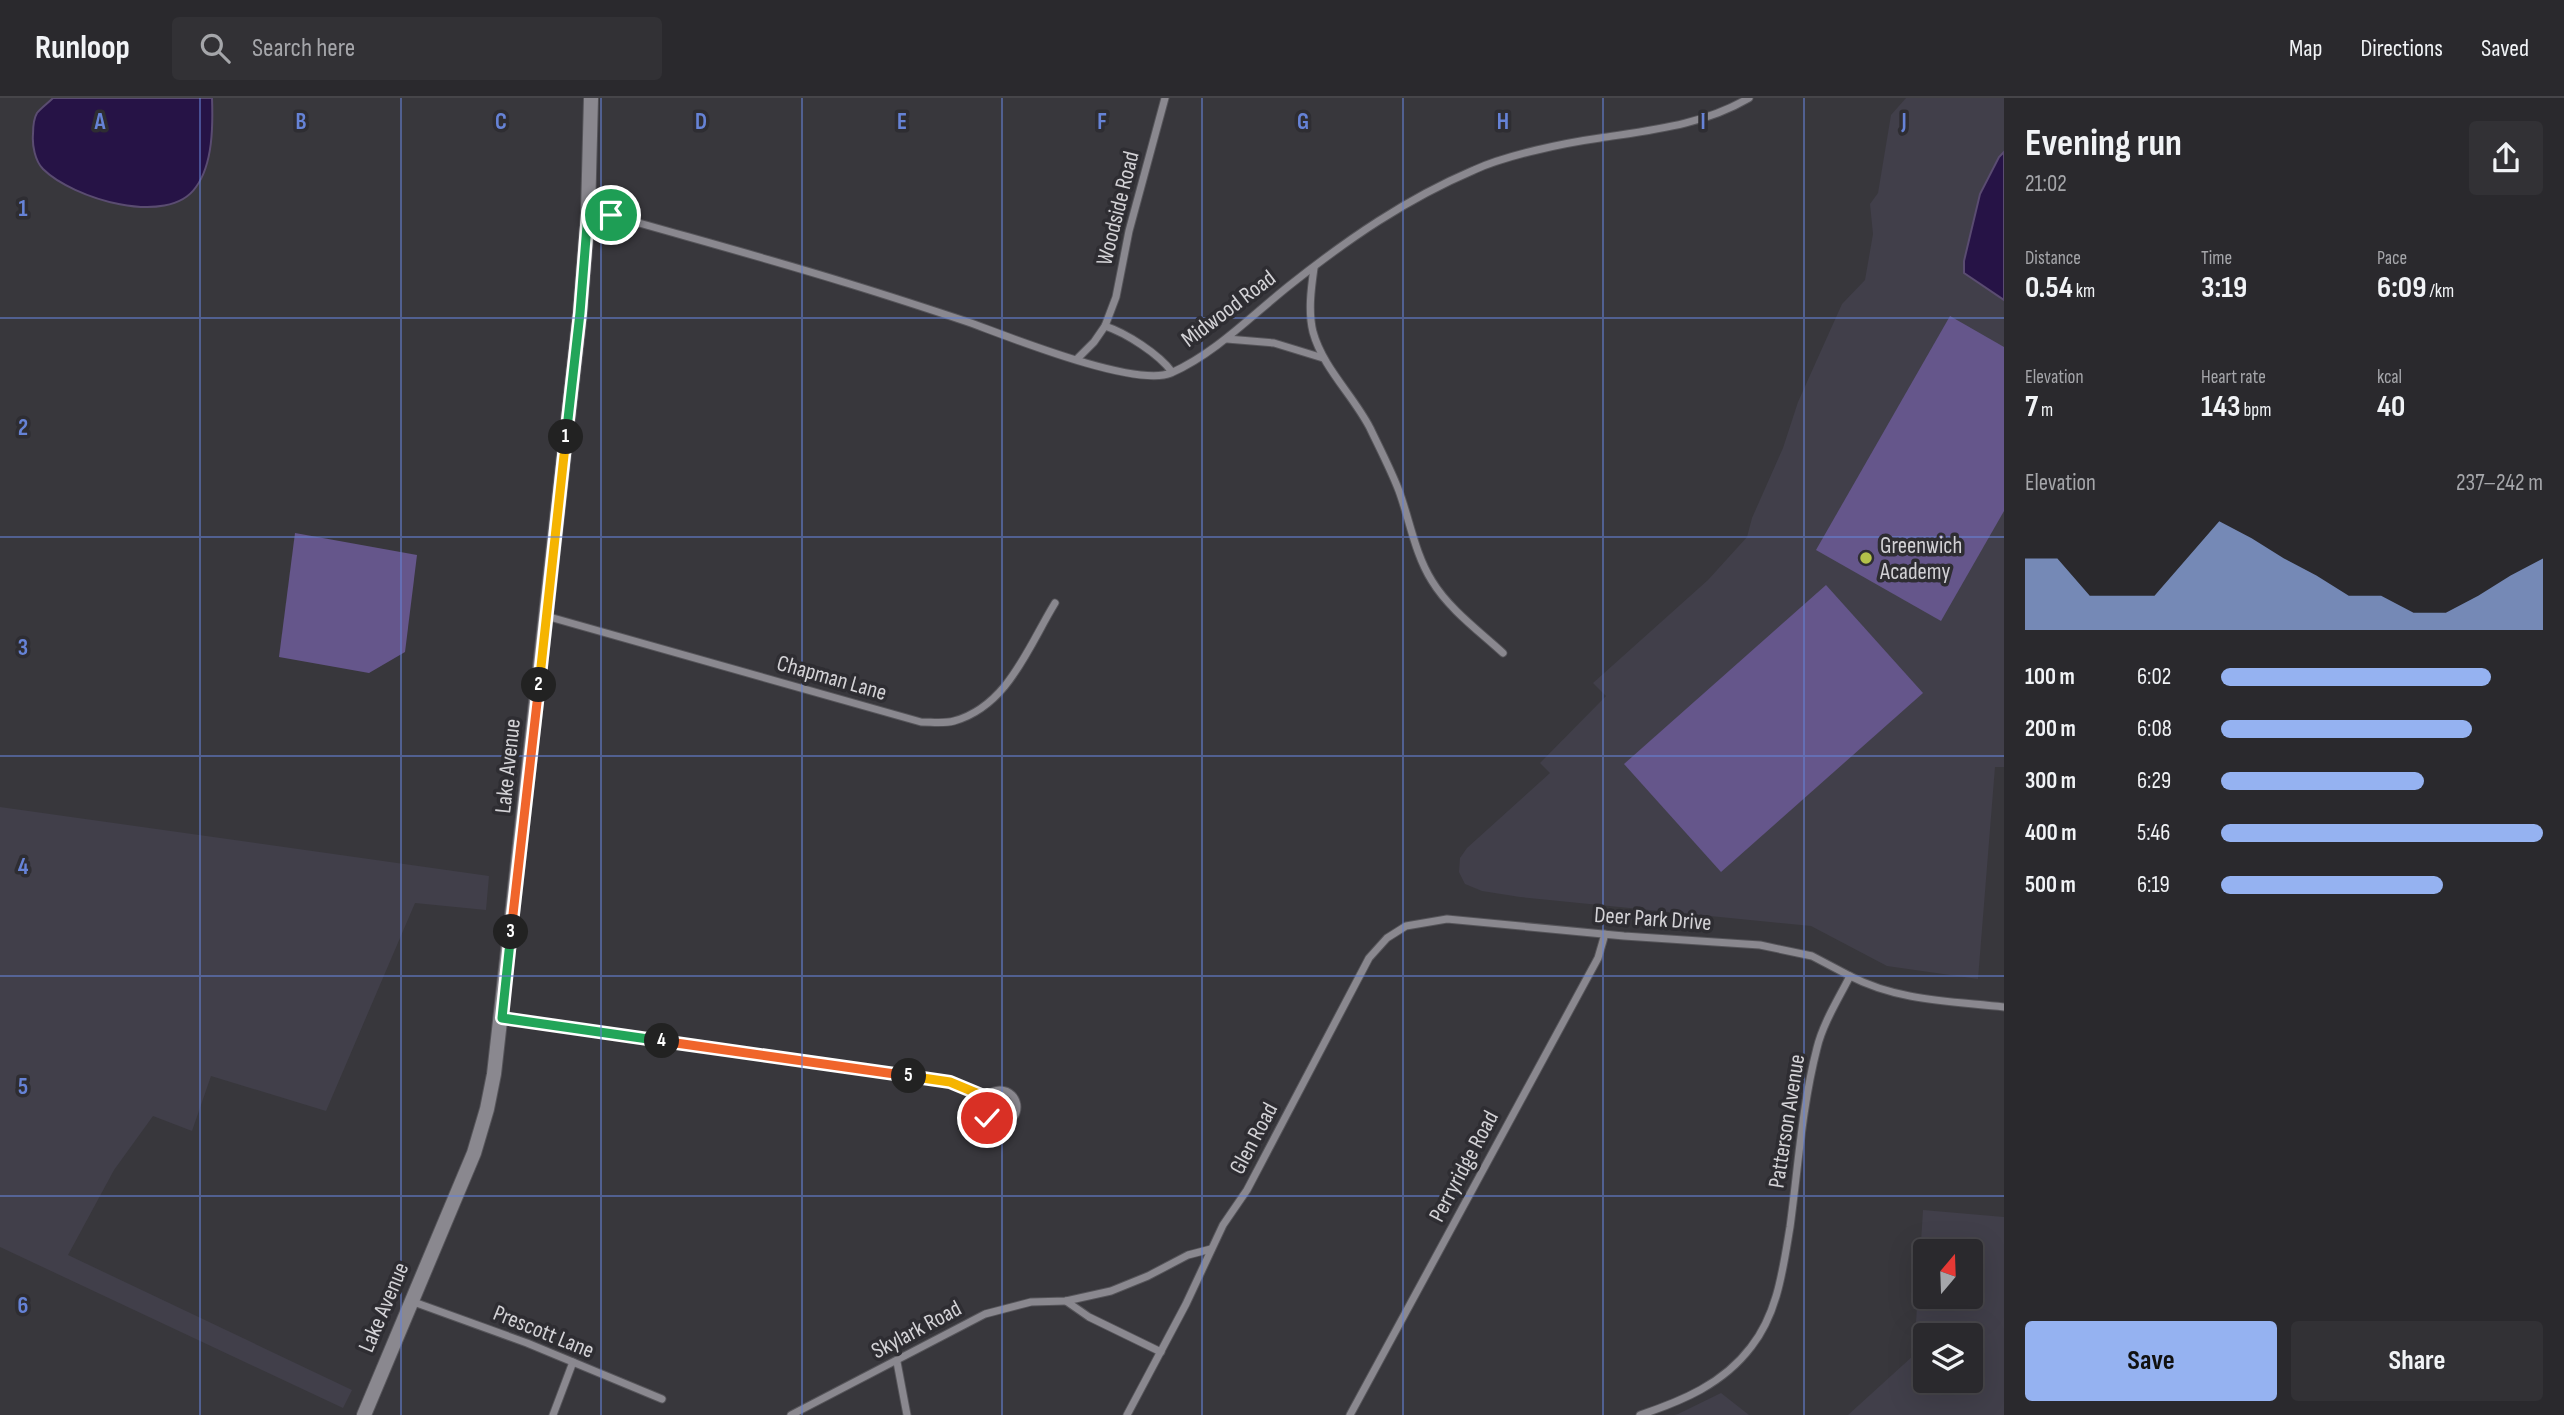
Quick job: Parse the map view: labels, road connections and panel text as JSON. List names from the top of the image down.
{
  "streets": {
    "main road": ["Lake Avenue"],
    "street": [
      "Woodside Road",
      "Midwood Road",
      "Chapman Lane",
      "Deer Park Drive",
      "Patterson Avenue",
      "Glen Road",
      "Perryridge Road",
      "Skylark Road",
      "Prescott Lane"
    ]
  },
  "crossings": [
    ["Woodside Road", "Midwood Road"],
    ["Midwood Road", "Lake Avenue"],
    ["Chapman Lane", "Lake Avenue"],
    ["Lake Avenue", "Prescott Lane"],
    ["Deer Park Drive", "Patterson Avenue"],
    ["Deer Park Drive", "Glen Road"],
    ["Deer Park Drive", "Perryridge Road"],
    ["Glen Road", "Skylark Road"]
  ],
  "places": ["Greenwich Academy"],
  "north": "top",
  "page": {
    "header": "Runloop",
    "search": "Search here",
    "nav": ["Map", "Directions", "Saved"],
    "heading": ["Evening run", "21:02"],
    "stats": [
      ["Distance", "0.54 km"],
      ["Time", "3:19"],
      ["Pace", "6:09 /km"],
      ["Elevation", "7 m"],
      ["Heart rate", "143 bpm"],
      ["kcal", "40"]
    ],
    "pins": [
      "1",
      "2",
      "3",
      "4",
      "5"
    ],
    "chart": ["Elevation", "237–242 m"],
    "list": [
      {
        "name": "100 m",
        "note": "6:02"
      },
      {
        "name": "200 m",
        "note": "6:08"
      },
      {
        "name": "300 m",
        "note": "6:29"
      },
      {
        "name": "400 m",
        "note": "5:46"
      },
      {
        "name": "500 m",
        "note": "6:19"
      }
    ],
    "buttons": ["Save", "Share"]
  },
  "grid": {
    "columns": [
      "A",
      "B",
      "C",
      "D",
      "E",
      "F",
      "G",
      "H",
      "I",
      "J"
    ],
    "rows": [
      "1",
      "2",
      "3",
      "4",
      "5",
      "6"
    ]
  }
}
